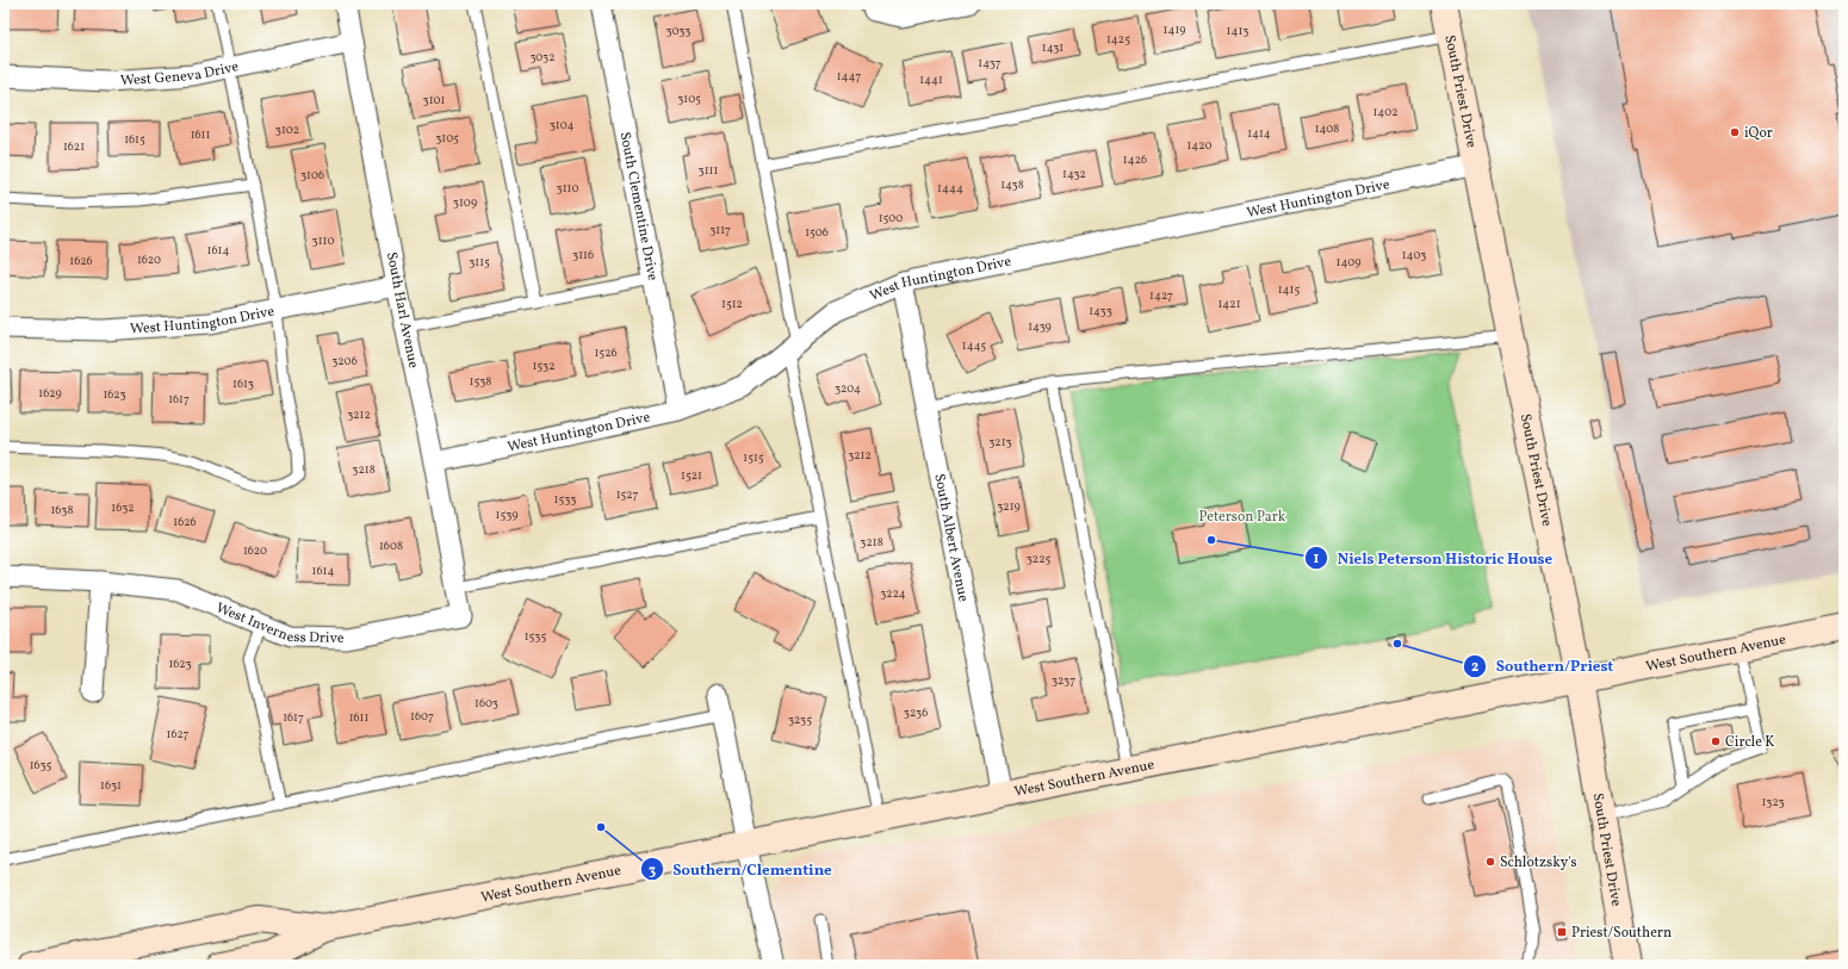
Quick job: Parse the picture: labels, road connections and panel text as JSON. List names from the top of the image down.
{
  "streets": {
    "main road": ["South Priest Drive", "West Southern Avenue"],
    "street": [
      "West Geneva Drive",
      "West Huntington Drive",
      "South Clementine Drive",
      "South Harl Avenue",
      "South Albert Avenue",
      "West Inverness Drive"
    ]
  },
  "crossings": [
    ["West Geneva Drive", "South Harl Avenue"],
    ["South Priest Drive", "West Huntington Drive"],
    ["South Priest Drive", "West Southern Avenue"],
    ["West Huntington Drive", "South Clementine Drive"],
    ["West Huntington Drive", "South Harl Avenue"],
    ["West Huntington Drive", "South Albert Avenue"],
    ["South Harl Avenue", "West Inverness Drive"],
    ["South Albert Avenue", "West Southern Avenue"]
  ],
  "parks": ["Peterson Park"],
  "places": {
    "other": [
      "iQor",
      "Niels Peterson Historic House",
      "Southern/Priest",
      "Circle K",
      "Southern/Clementine",
      "Schlotzsky's"
    ],
    "transit": ["Priest/Southern"]
  },
  "house_numbers": [
    "1419",
    "3033",
    "1413",
    "1425",
    "1431",
    "3032",
    "1437",
    "1447",
    "1441",
    "3105",
    "3101",
    "1402",
    "3104",
    "1408",
    "3102",
    "1414",
    "1611",
    "3105",
    "1615",
    "1420",
    "1621",
    "1426",
    "3111",
    "1432",
    "3106",
    "1438",
    "3110",
    "1444",
    "3109",
    "1500",
    "3117",
    "1506",
    "3110",
    "1614",
    "3116",
    "1403",
    "1620",
    "1626",
    "3115",
    "1409",
    "1415",
    "1427",
    "1512",
    "1421",
    "1433",
    "1439",
    "1445",
    "1526",
    "3206",
    "1532",
    "1538",
    "1613",
    "3204",
    "1629",
    "1623",
    "1617",
    "3212",
    "3213",
    "3212",
    "1515",
    "3218",
    "1521",
    "1527",
    "1533",
    "3219",
    "1632",
    "1638",
    "1539",
    "1626",
    "3218",
    "1608",
    "1620",
    "3225",
    "1614",
    "3224",
    "1535",
    "1623",
    "3237",
    "1603",
    "3236",
    "1607",
    "1617",
    "1611",
    "3235",
    "1627",
    "1635",
    "1631",
    "1323"
  ]
}
